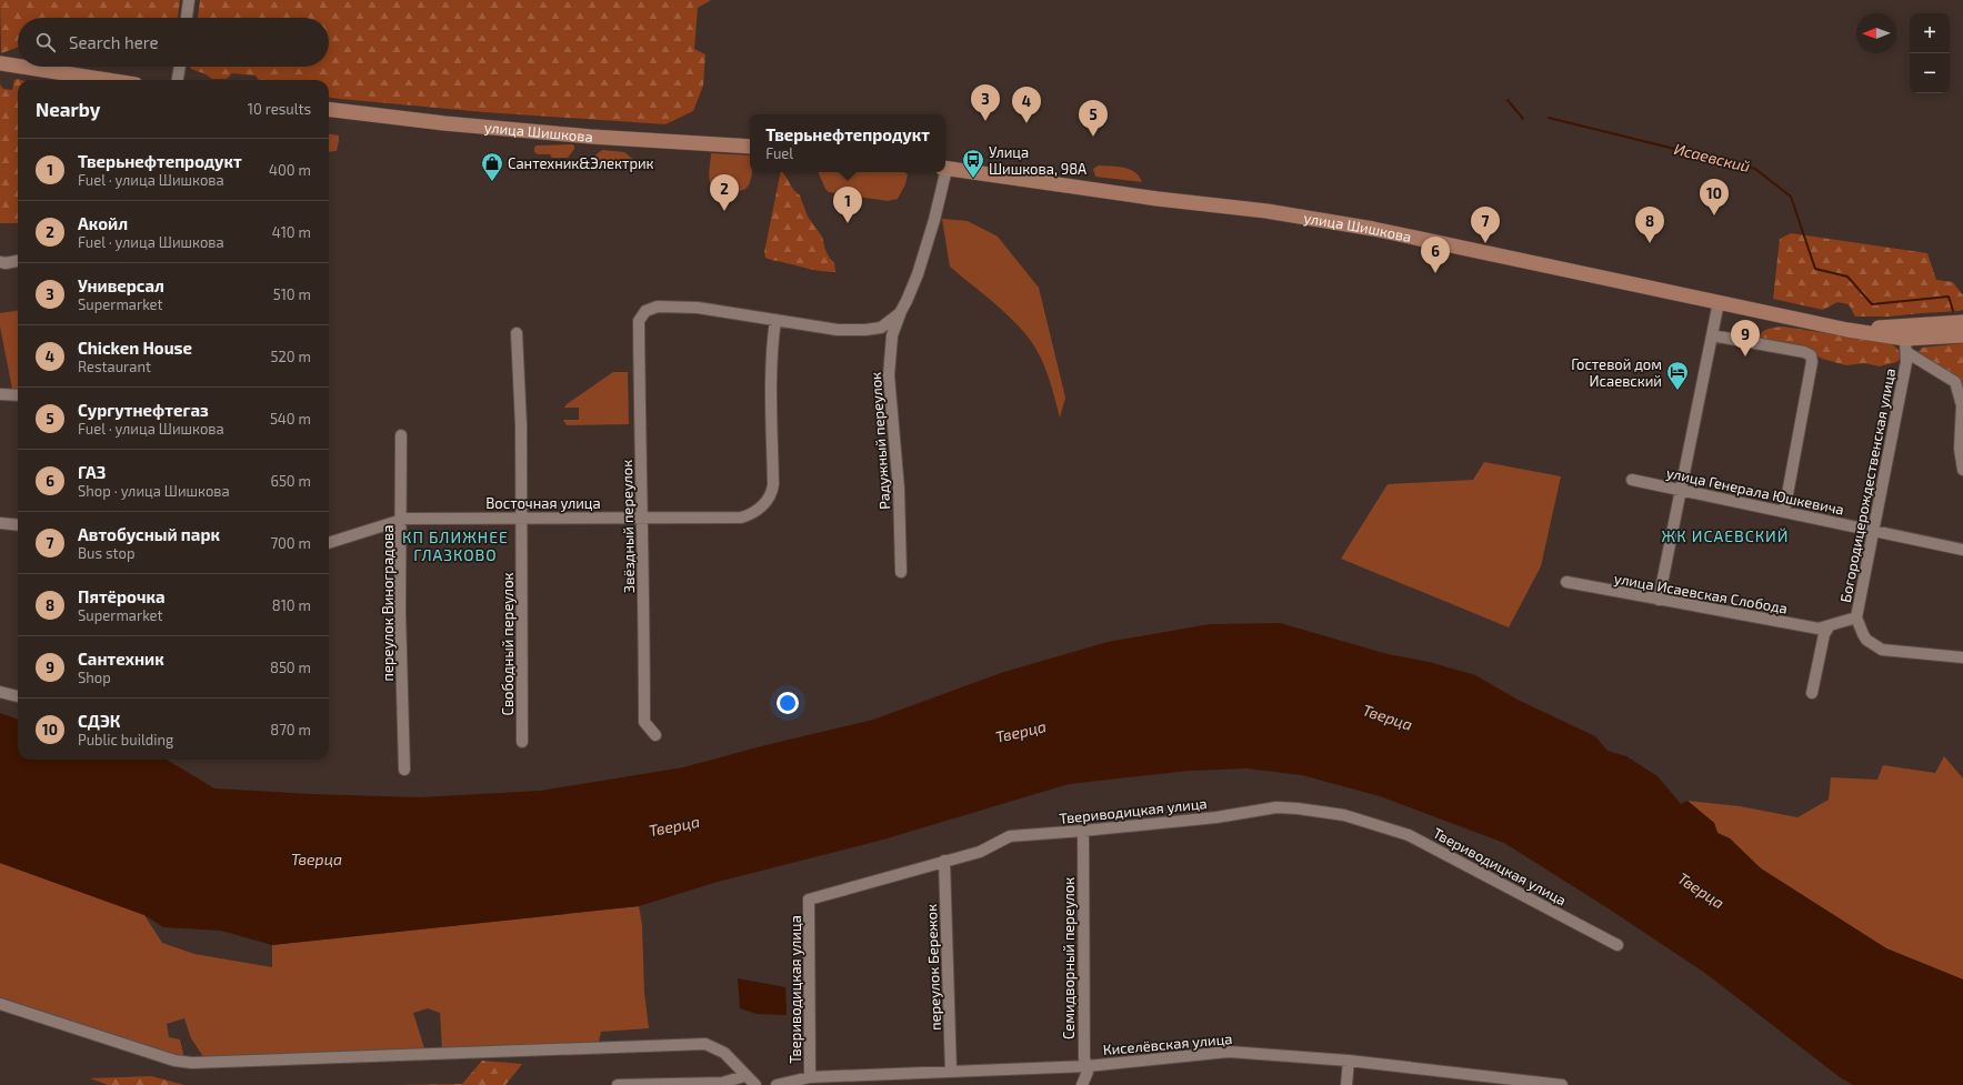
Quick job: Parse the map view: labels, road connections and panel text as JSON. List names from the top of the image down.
{
  "streets": {
    "main road": ["улица Шишкова"],
    "street": [
      "Радужный переулок",
      "Богородицерождественская улица",
      "улица Генерала Юшкевича",
      "Восточная улица",
      "Звёздный переулок",
      "улица Исаевская Слобода",
      "переулок Виноградова",
      "Свободный переулок",
      "Твериводицкая улица",
      "Семидворный переулок",
      "переулок Бережок",
      "Киселёвская улица"
    ]
  },
  "crossings": [
    ["улица Шишкова", "Богородицерождественская улица"],
    ["Богородицерождественская улица", "улица Генерала Юшкевича"],
    ["Богородицерождественская улица", "улица Исаевская Слобода"],
    ["Восточная улица", "Звёздный переулок"],
    ["Восточная улица", "переулок Виноградова"],
    ["Восточная улица", "Свободный переулок"],
    ["Твериводицкая улица", "Семидворный переулок"],
    ["Твериводицкая улица", "переулок Бережок"],
    ["Твериводицкая улица", "Киселёвская улица"],
    ["Семидворный переулок", "Киселёвская улица"],
    ["переулок Бережок", "Киселёвская улица"]
  ],
  "districts": ["ЖК ИСАЕВСКИЙ", "КП БЛИЖНЕЕ ГЛАЗКОВО"],
  "water": ["Исаевский", "Тверца"],
  "places": {
    "bus stop": ["Улица Шишкова, 98А"],
    "shop": ["Сантехник&Электрик"],
    "hotel": ["Гостевой дом Исаевский"]
  },
  "north": "left",
  "page": {
    "map_buttons": ["+", "−"],
    "search": "Search here",
    "heading": ["Nearby", "10 results"],
    "pins": [
      "3",
      "4",
      "5",
      "2",
      "10",
      "1",
      "7",
      "8",
      "6",
      "9"
    ],
    "popup": ["Тверьнефтепродукт", "Fuel"],
    "list": [
      {
        "mark": "1",
        "name": "Тверьнефтепродукт",
        "note": "Fuel · улица Шишкова",
        "value": "400 m"
      },
      {
        "mark": "2",
        "name": "Акойл",
        "note": "Fuel · улица Шишкова",
        "value": "410 m"
      },
      {
        "mark": "3",
        "name": "Универсал",
        "note": "Supermarket",
        "value": "510 m"
      },
      {
        "mark": "4",
        "name": "Chicken House",
        "note": "Restaurant",
        "value": "520 m"
      },
      {
        "mark": "5",
        "name": "Сургутнефтегаз",
        "note": "Fuel · улица Шишкова",
        "value": "540 m"
      },
      {
        "mark": "6",
        "name": "ГАЗ",
        "note": "Shop · улица Шишкова",
        "value": "650 m"
      },
      {
        "mark": "7",
        "name": "Автобусный парк",
        "note": "Bus stop",
        "value": "700 m"
      },
      {
        "mark": "8",
        "name": "Пятёрочка",
        "note": "Supermarket",
        "value": "810 m"
      },
      {
        "mark": "9",
        "name": "Сантехник",
        "note": "Shop",
        "value": "850 m"
      },
      {
        "mark": "10",
        "name": "СДЭК",
        "note": "Public building",
        "value": "870 m"
      }
    ]
  }
}
